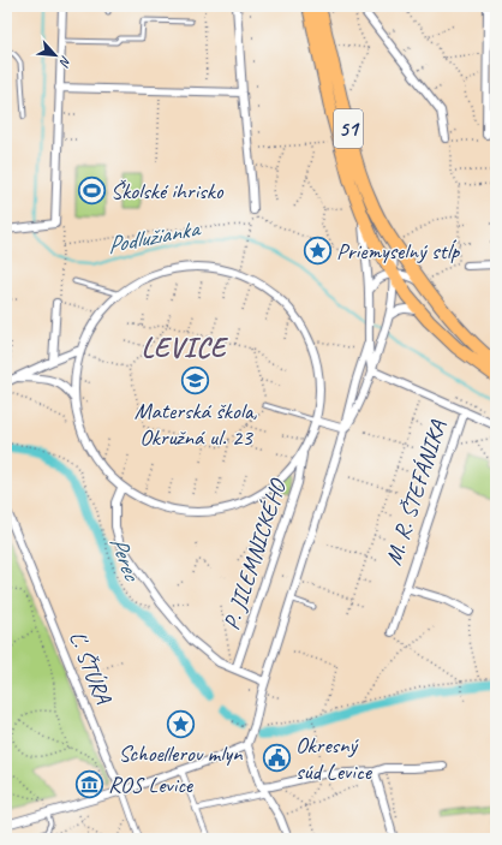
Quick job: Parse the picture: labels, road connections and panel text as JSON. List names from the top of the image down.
{
  "streets": {
    "main road": ["51"],
    "street": ["M. R. ŠTEFÁNIKA", "P. JILEMNICKÉHO", "Ľ. ŠTÚRA"]
  },
  "districts": ["LEVICE"],
  "water": ["Podlužianka", "Perec"],
  "places": {
    "sports": ["Školské ihrisko"],
    "place": ["Priemyselný stĺp", "Schoellerov mlyn"],
    "school or university": ["Materská škola, Okružná ul. 23"],
    "public building": ["Okresný súd Levice"],
    "museum": ["ROS Levice"]
  },
  "north": "bottom right"
}
